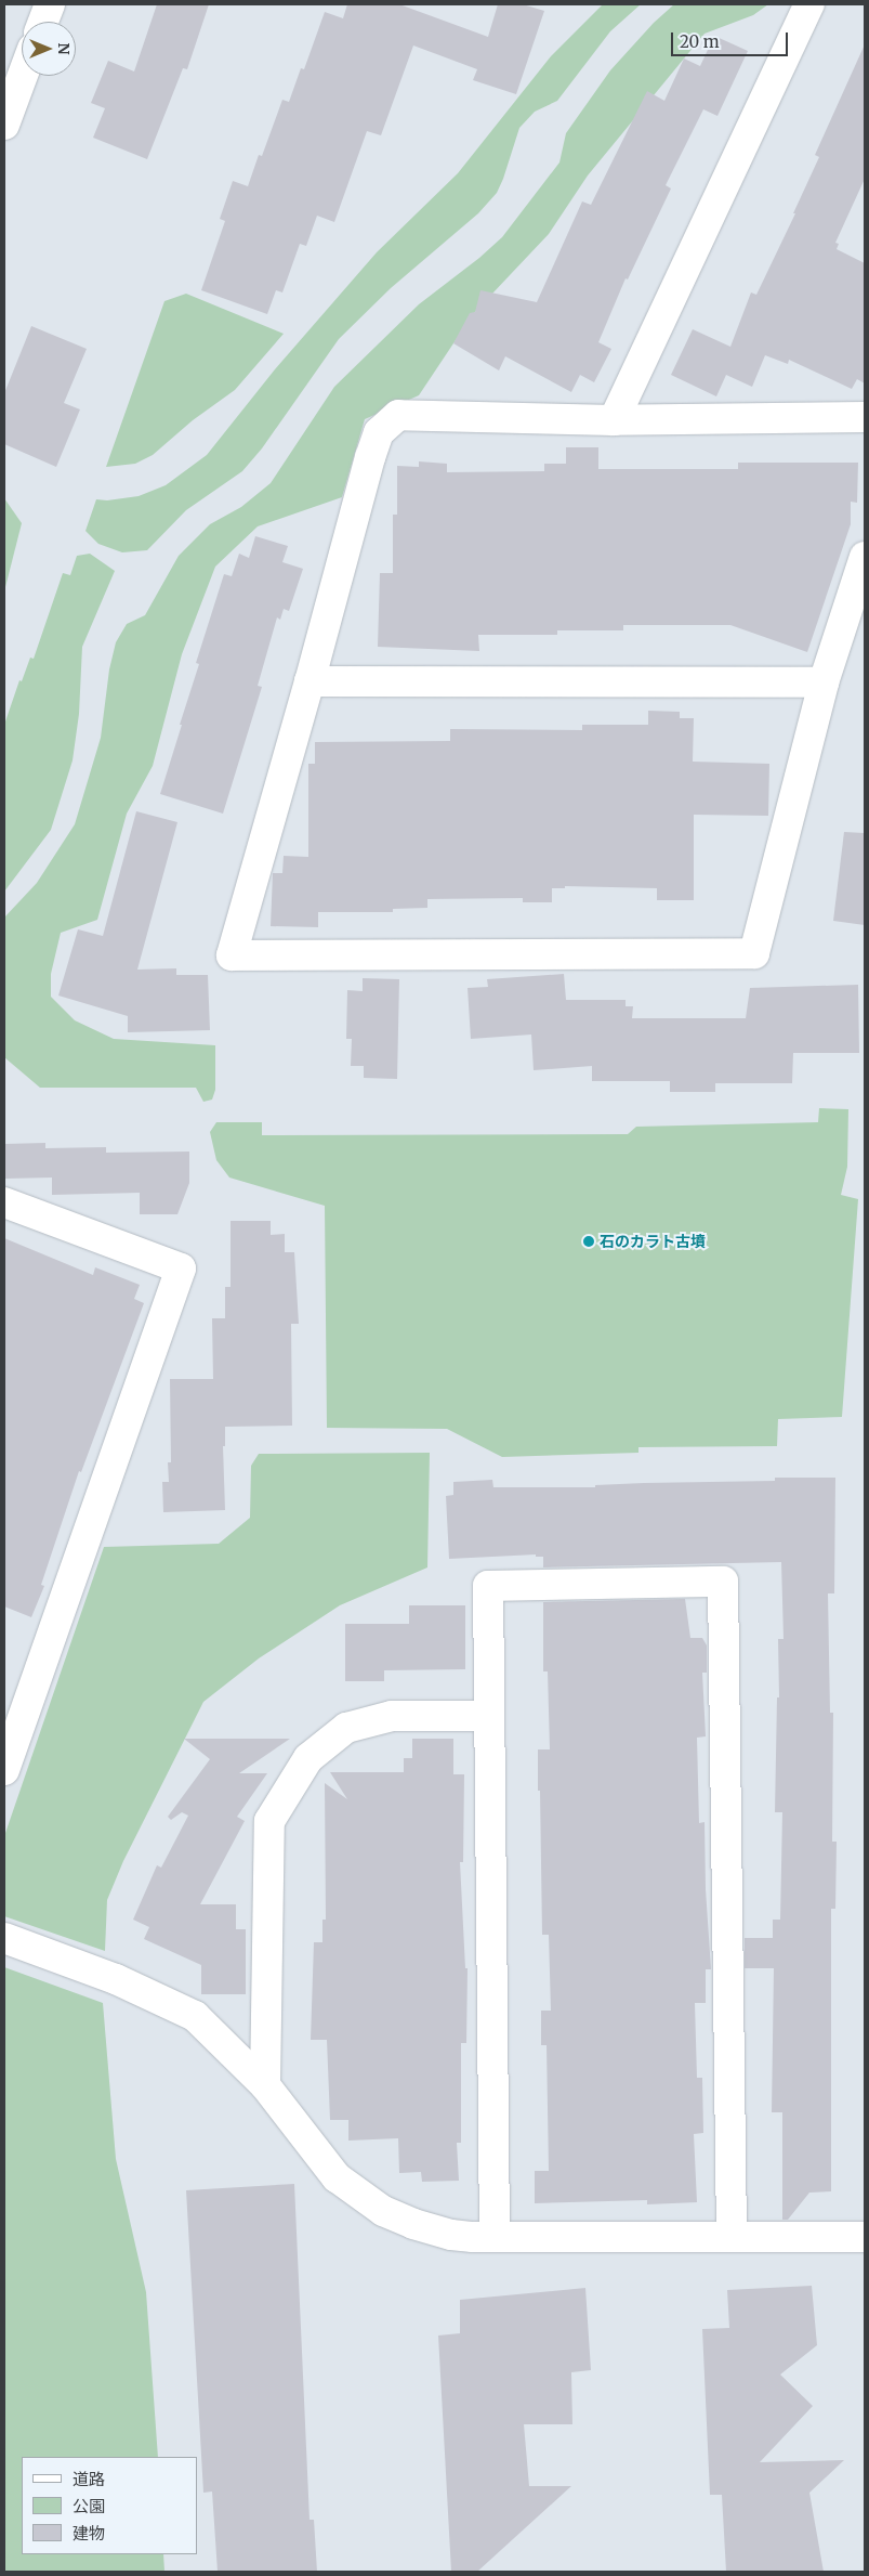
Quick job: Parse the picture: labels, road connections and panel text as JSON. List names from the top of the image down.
{
  "places": ["石のカラト古墳"],
  "legend": ["道路", "公園", "建物"],
  "scale_bar": "20 m",
  "north": "right"
}
